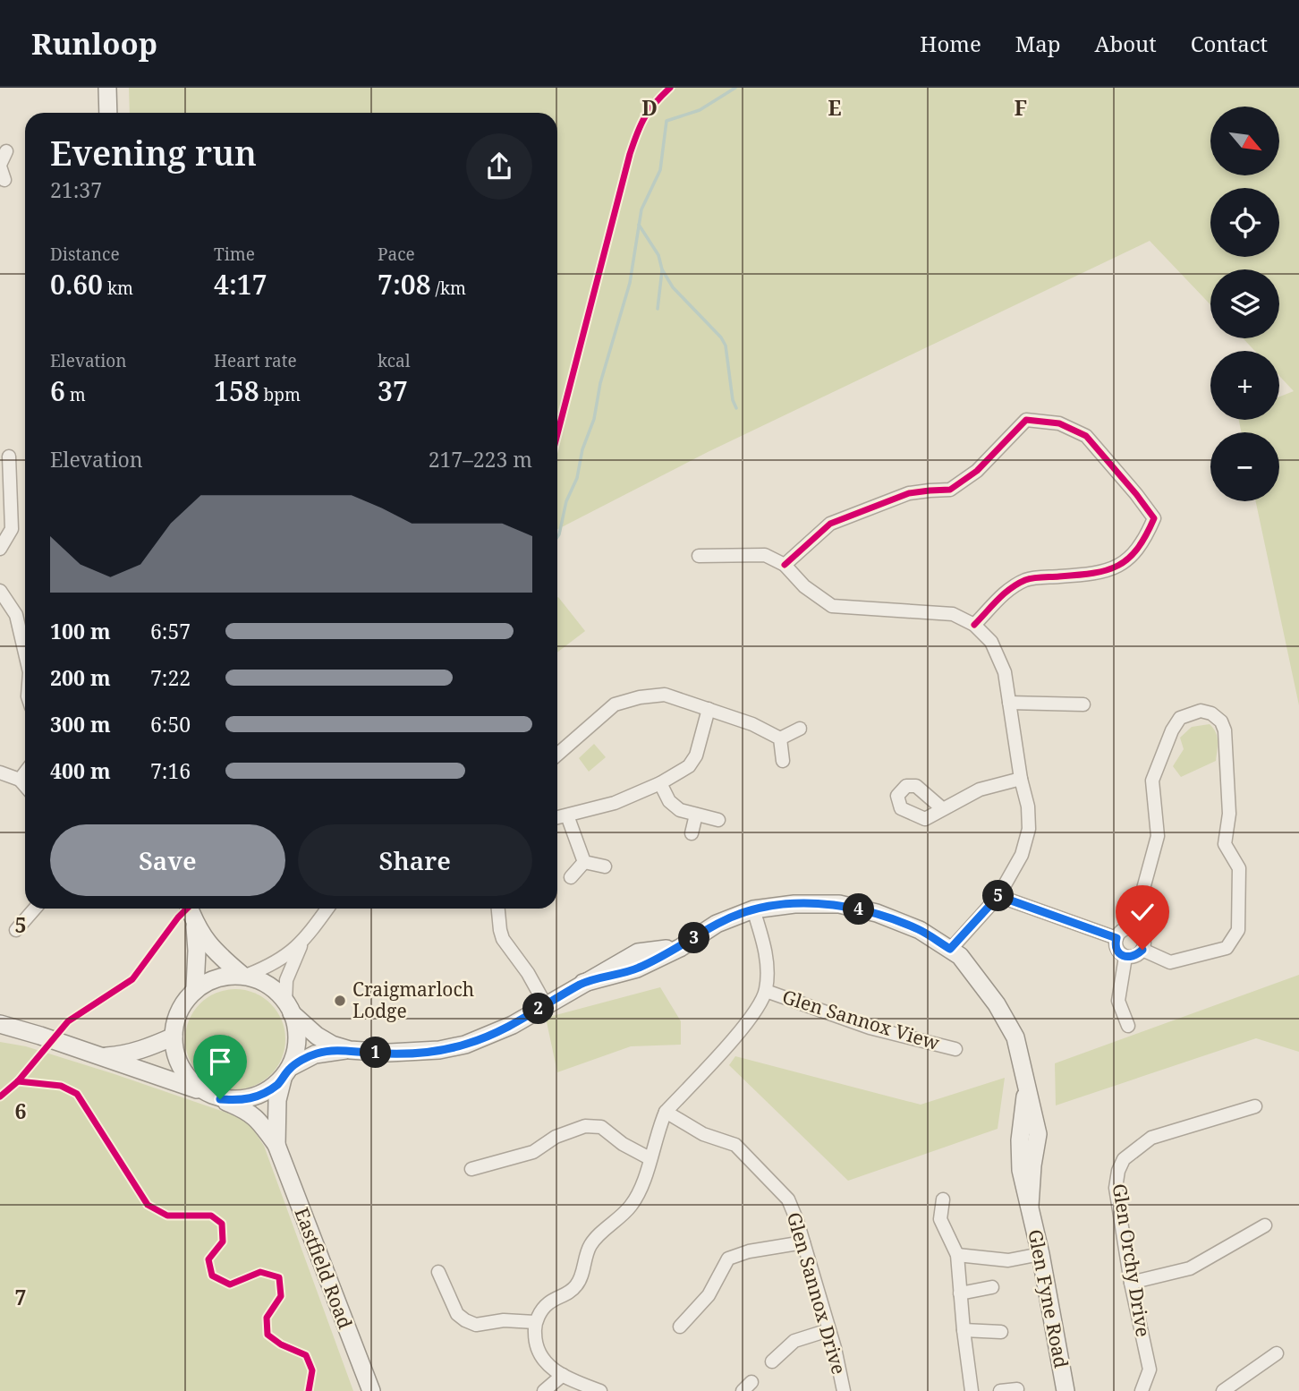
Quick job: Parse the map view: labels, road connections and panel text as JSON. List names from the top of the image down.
{
  "streets": {
    "street": [
      "Glen Sannox View",
      "Glen Orchy Drive",
      "Eastfield Road",
      "Glen Sannox Drive",
      "Glen Fyne Road"
    ]
  },
  "crossings": [
    ["Eastfield Road", "Glen Fyne Road"]
  ],
  "places": ["Craigmarloch Lodge"],
  "north": "bottom right",
  "page": {
    "header": "Runloop",
    "nav": [
      "Home",
      "Map",
      "About",
      "Contact"
    ],
    "map_buttons": ["+", "−"],
    "heading": ["Evening run", "21:37"],
    "stats": [
      ["Distance", "0.60 km"],
      ["Time", "4:17"],
      ["Pace", "7:08 /km"],
      ["Elevation", "6 m"],
      ["Heart rate", "158 bpm"],
      ["kcal", "37"]
    ],
    "chart": ["Elevation", "217–223 m"],
    "list": [
      {
        "name": "100 m",
        "note": "6:57"
      },
      {
        "name": "200 m",
        "note": "7:22"
      },
      {
        "name": "300 m",
        "note": "6:50"
      },
      {
        "name": "400 m",
        "note": "7:16"
      }
    ],
    "buttons": ["Save", "Share"],
    "pins": [
      "5",
      "4",
      "3",
      "2",
      "1"
    ]
  },
  "grid": {
    "columns": ["D", "E", "F"],
    "rows": ["5", "6", "7"]
  }
}
